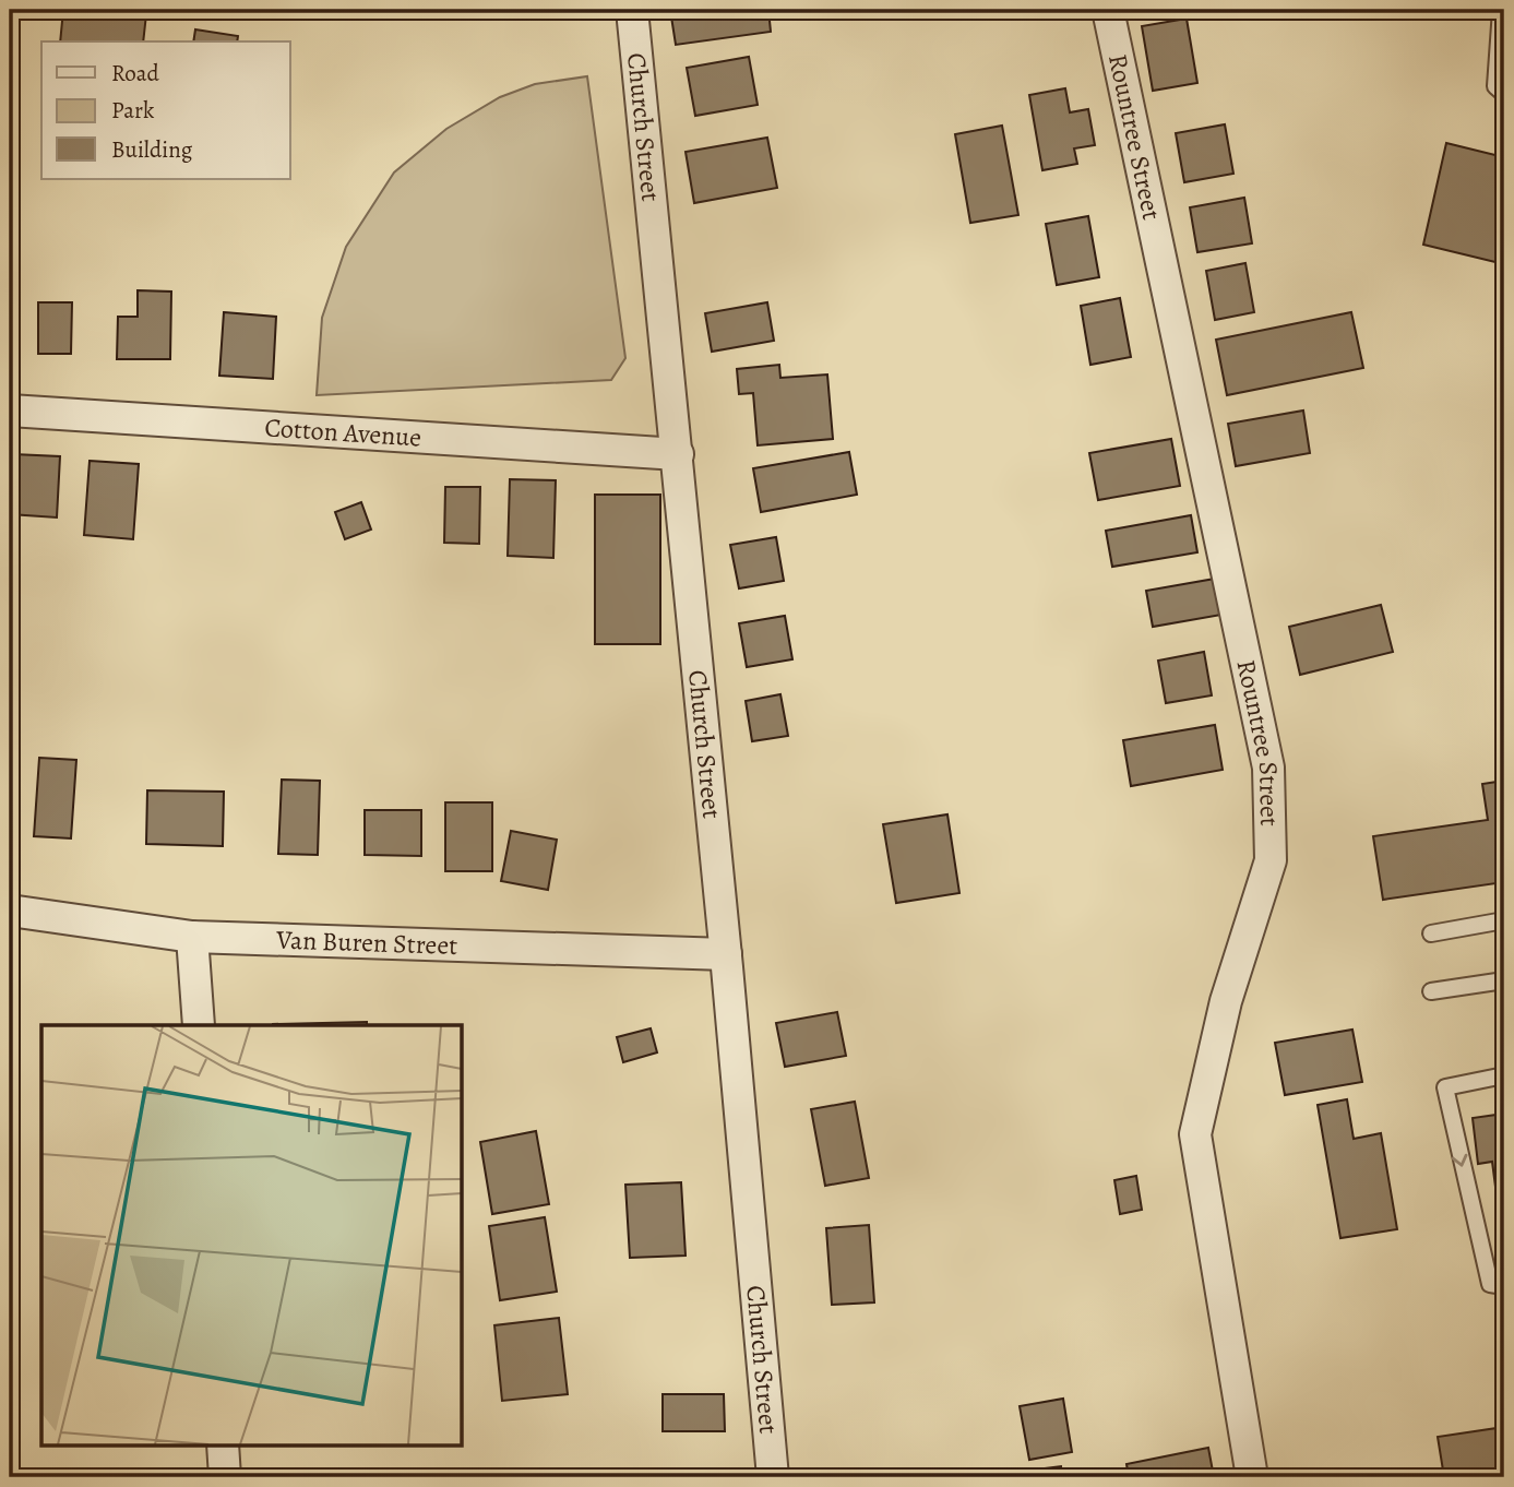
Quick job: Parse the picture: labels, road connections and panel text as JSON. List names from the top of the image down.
{
  "streets": {
    "street": [
      "Church Street",
      "Rountree Street",
      "Cotton Avenue",
      "Van Buren Street"
    ]
  },
  "crossings": [
    ["Church Street", "Cotton Avenue"],
    ["Church Street", "Van Buren Street"]
  ],
  "legend": ["Road", "Park", "Building"]
}
